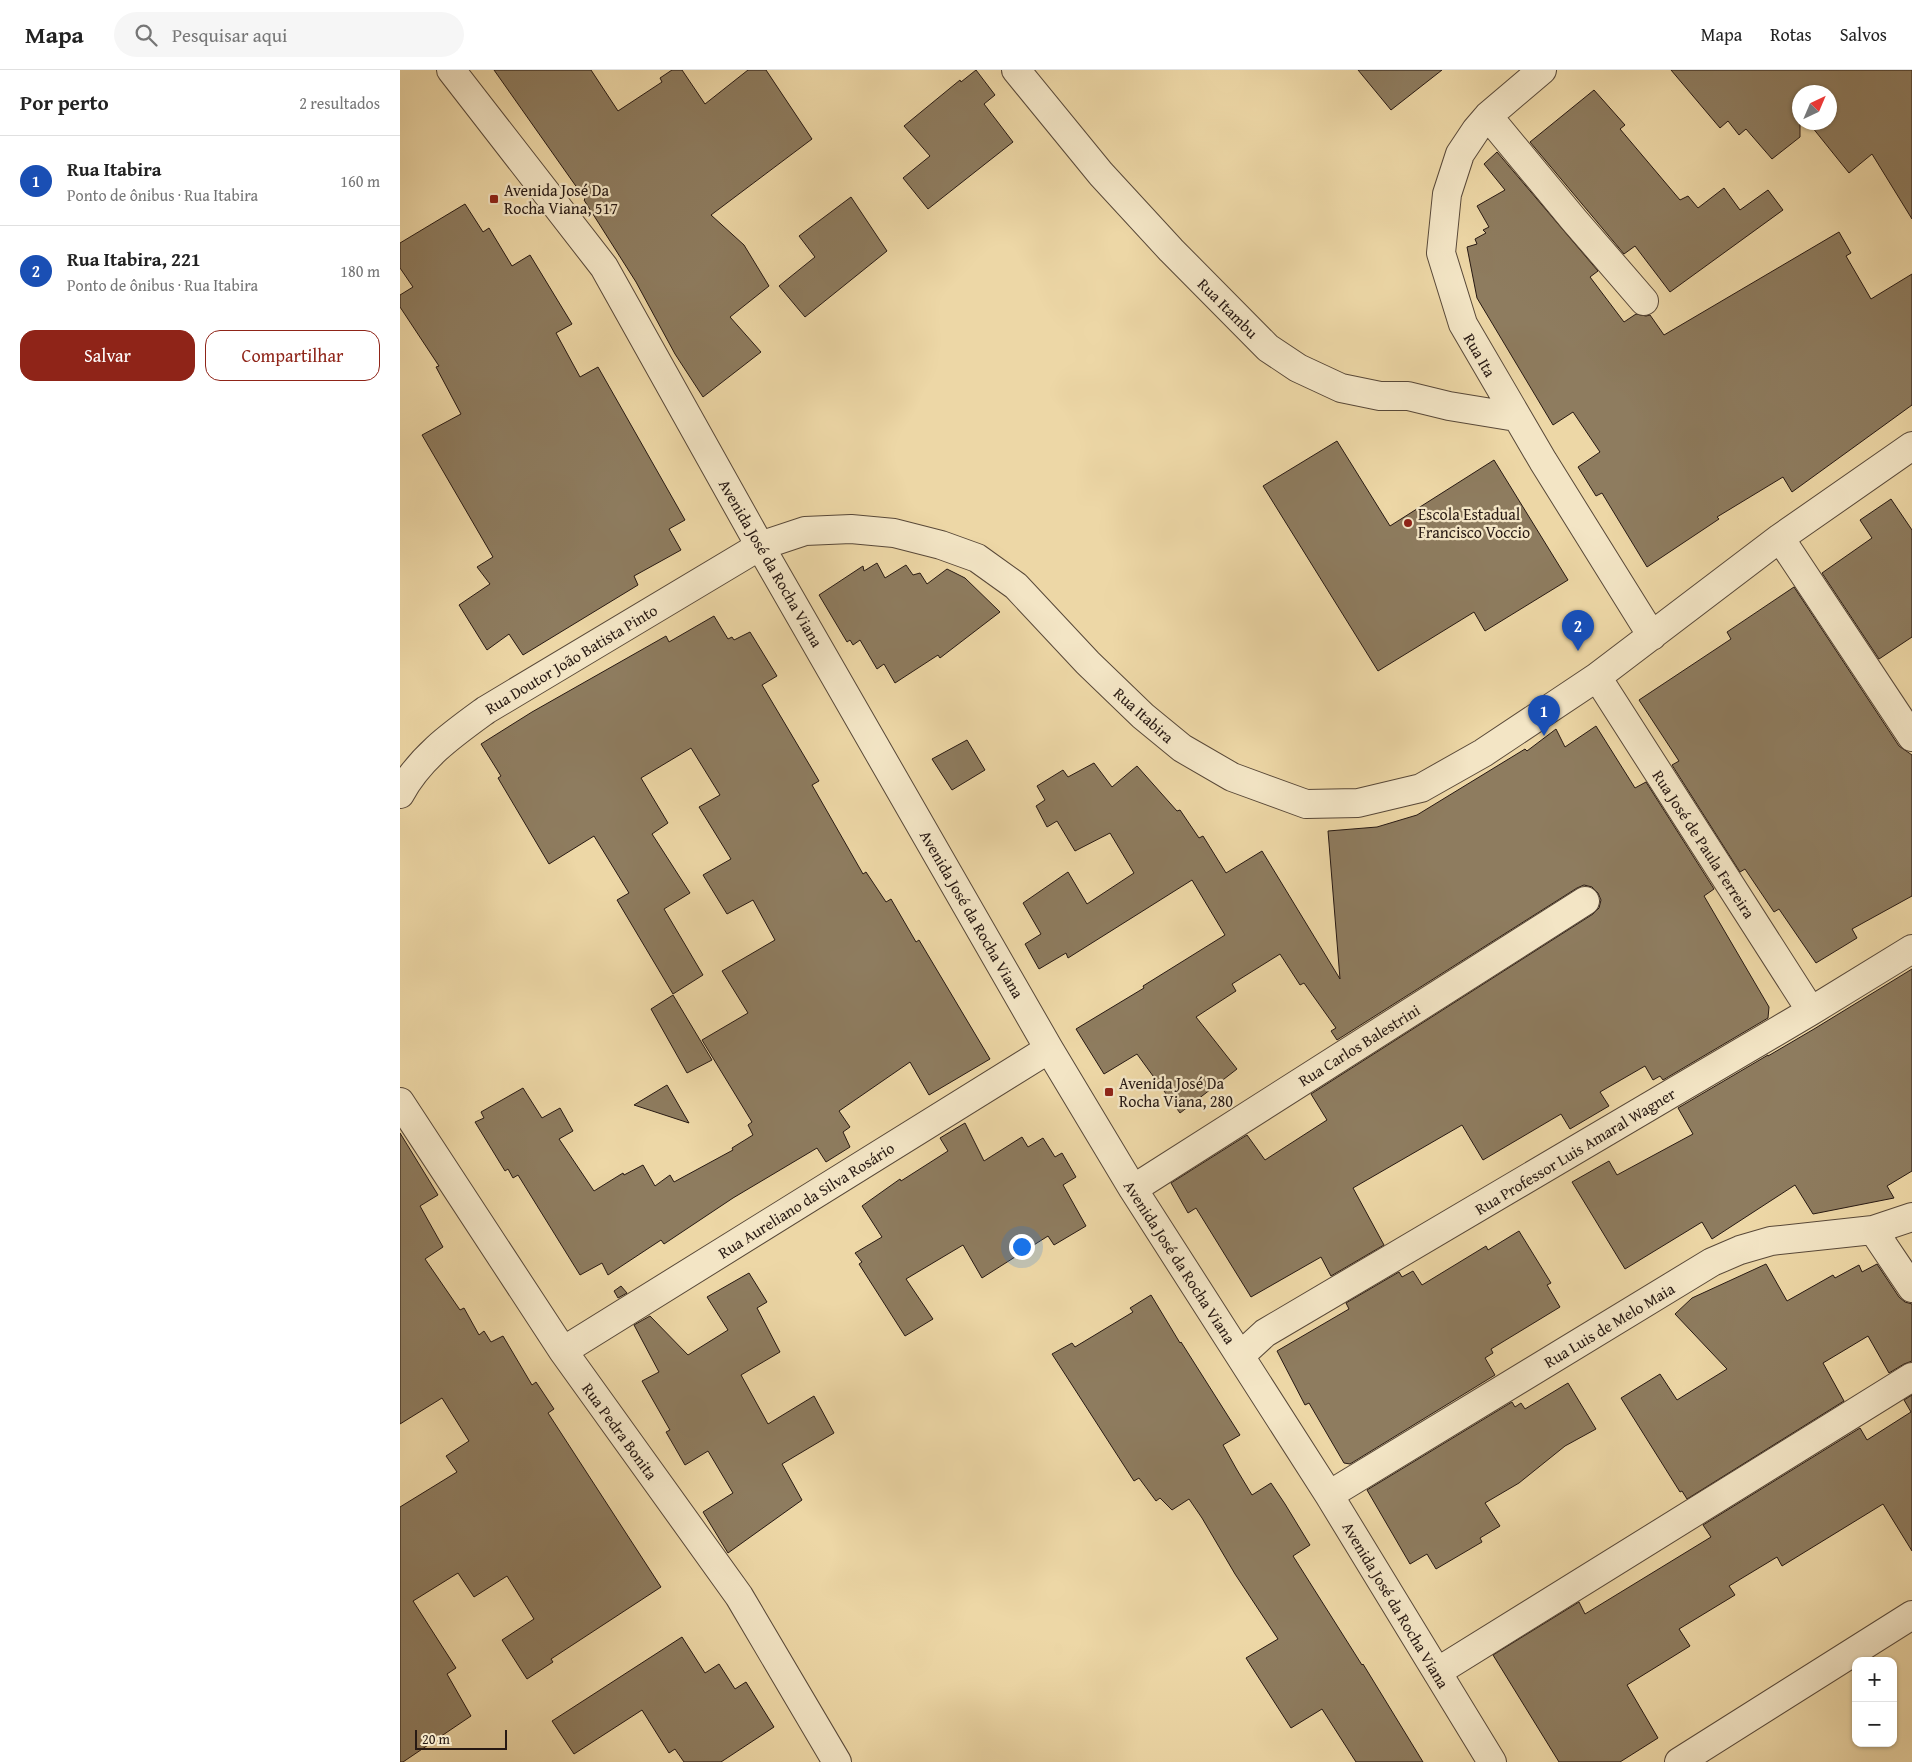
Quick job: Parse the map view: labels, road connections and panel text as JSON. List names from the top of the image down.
{
  "streets": {
    "street": [
      "Rua Itambu",
      "Rua Ita",
      "Avenida José da Rocha Viana",
      "Rua Doutor João Batista Pinto",
      "Rua Itabira",
      "Rua José de Paula Ferreira",
      "Rua Carlos Balestrini",
      "Rua Professor Luis Amaral Wagner",
      "Rua Aureliano da Silva Rosário",
      "Rua Luis de Melo Maia",
      "Rua Pedra Bonita"
    ]
  },
  "crossings": [
    ["Rua Itambu", "Rua Ita"],
    ["Rua Ita", "Rua Itabira"],
    ["Avenida José da Rocha Viana", "Rua Doutor João Batista Pinto"],
    ["Avenida José da Rocha Viana", "Rua Itabira"],
    ["Avenida José da Rocha Viana", "Rua Carlos Balestrini"],
    ["Avenida José da Rocha Viana", "Rua Professor Luis Amaral Wagner"],
    ["Avenida José da Rocha Viana", "Rua Aureliano da Silva Rosário"],
    ["Avenida José da Rocha Viana", "Rua Luis de Melo Maia"],
    ["Rua Doutor João Batista Pinto", "Rua Itabira"],
    ["Rua Itabira", "Rua José de Paula Ferreira"],
    ["Rua José de Paula Ferreira", "Rua Professor Luis Amaral Wagner"],
    ["Rua Aureliano da Silva Rosário", "Rua Pedra Bonita"]
  ],
  "places": {
    "transit": ["Avenida José Da Rocha Viana, 517", "Avenida José Da Rocha Viana, 280"],
    "other": ["Escola Estadual Francisco Voccio"]
  },
  "scale_bar": "20 m",
  "north": "top right",
  "page": {
    "header": "Mapa",
    "search": "Pesquisar aqui",
    "nav": ["Mapa", "Rotas", "Salvos"],
    "heading": ["Por perto", "2 resultados"],
    "list": [
      {
        "mark": "1",
        "name": "Rua Itabira",
        "note": "Ponto de ônibus · Rua Itabira",
        "value": "160 m"
      },
      {
        "mark": "2",
        "name": "Rua Itabira, 221",
        "note": "Ponto de ônibus · Rua Itabira",
        "value": "180 m"
      }
    ],
    "buttons": ["Salvar", "Compartilhar"],
    "pins": ["2", "1"],
    "map_buttons": ["+", "−"],
    "scale": "20 m"
  }
}
